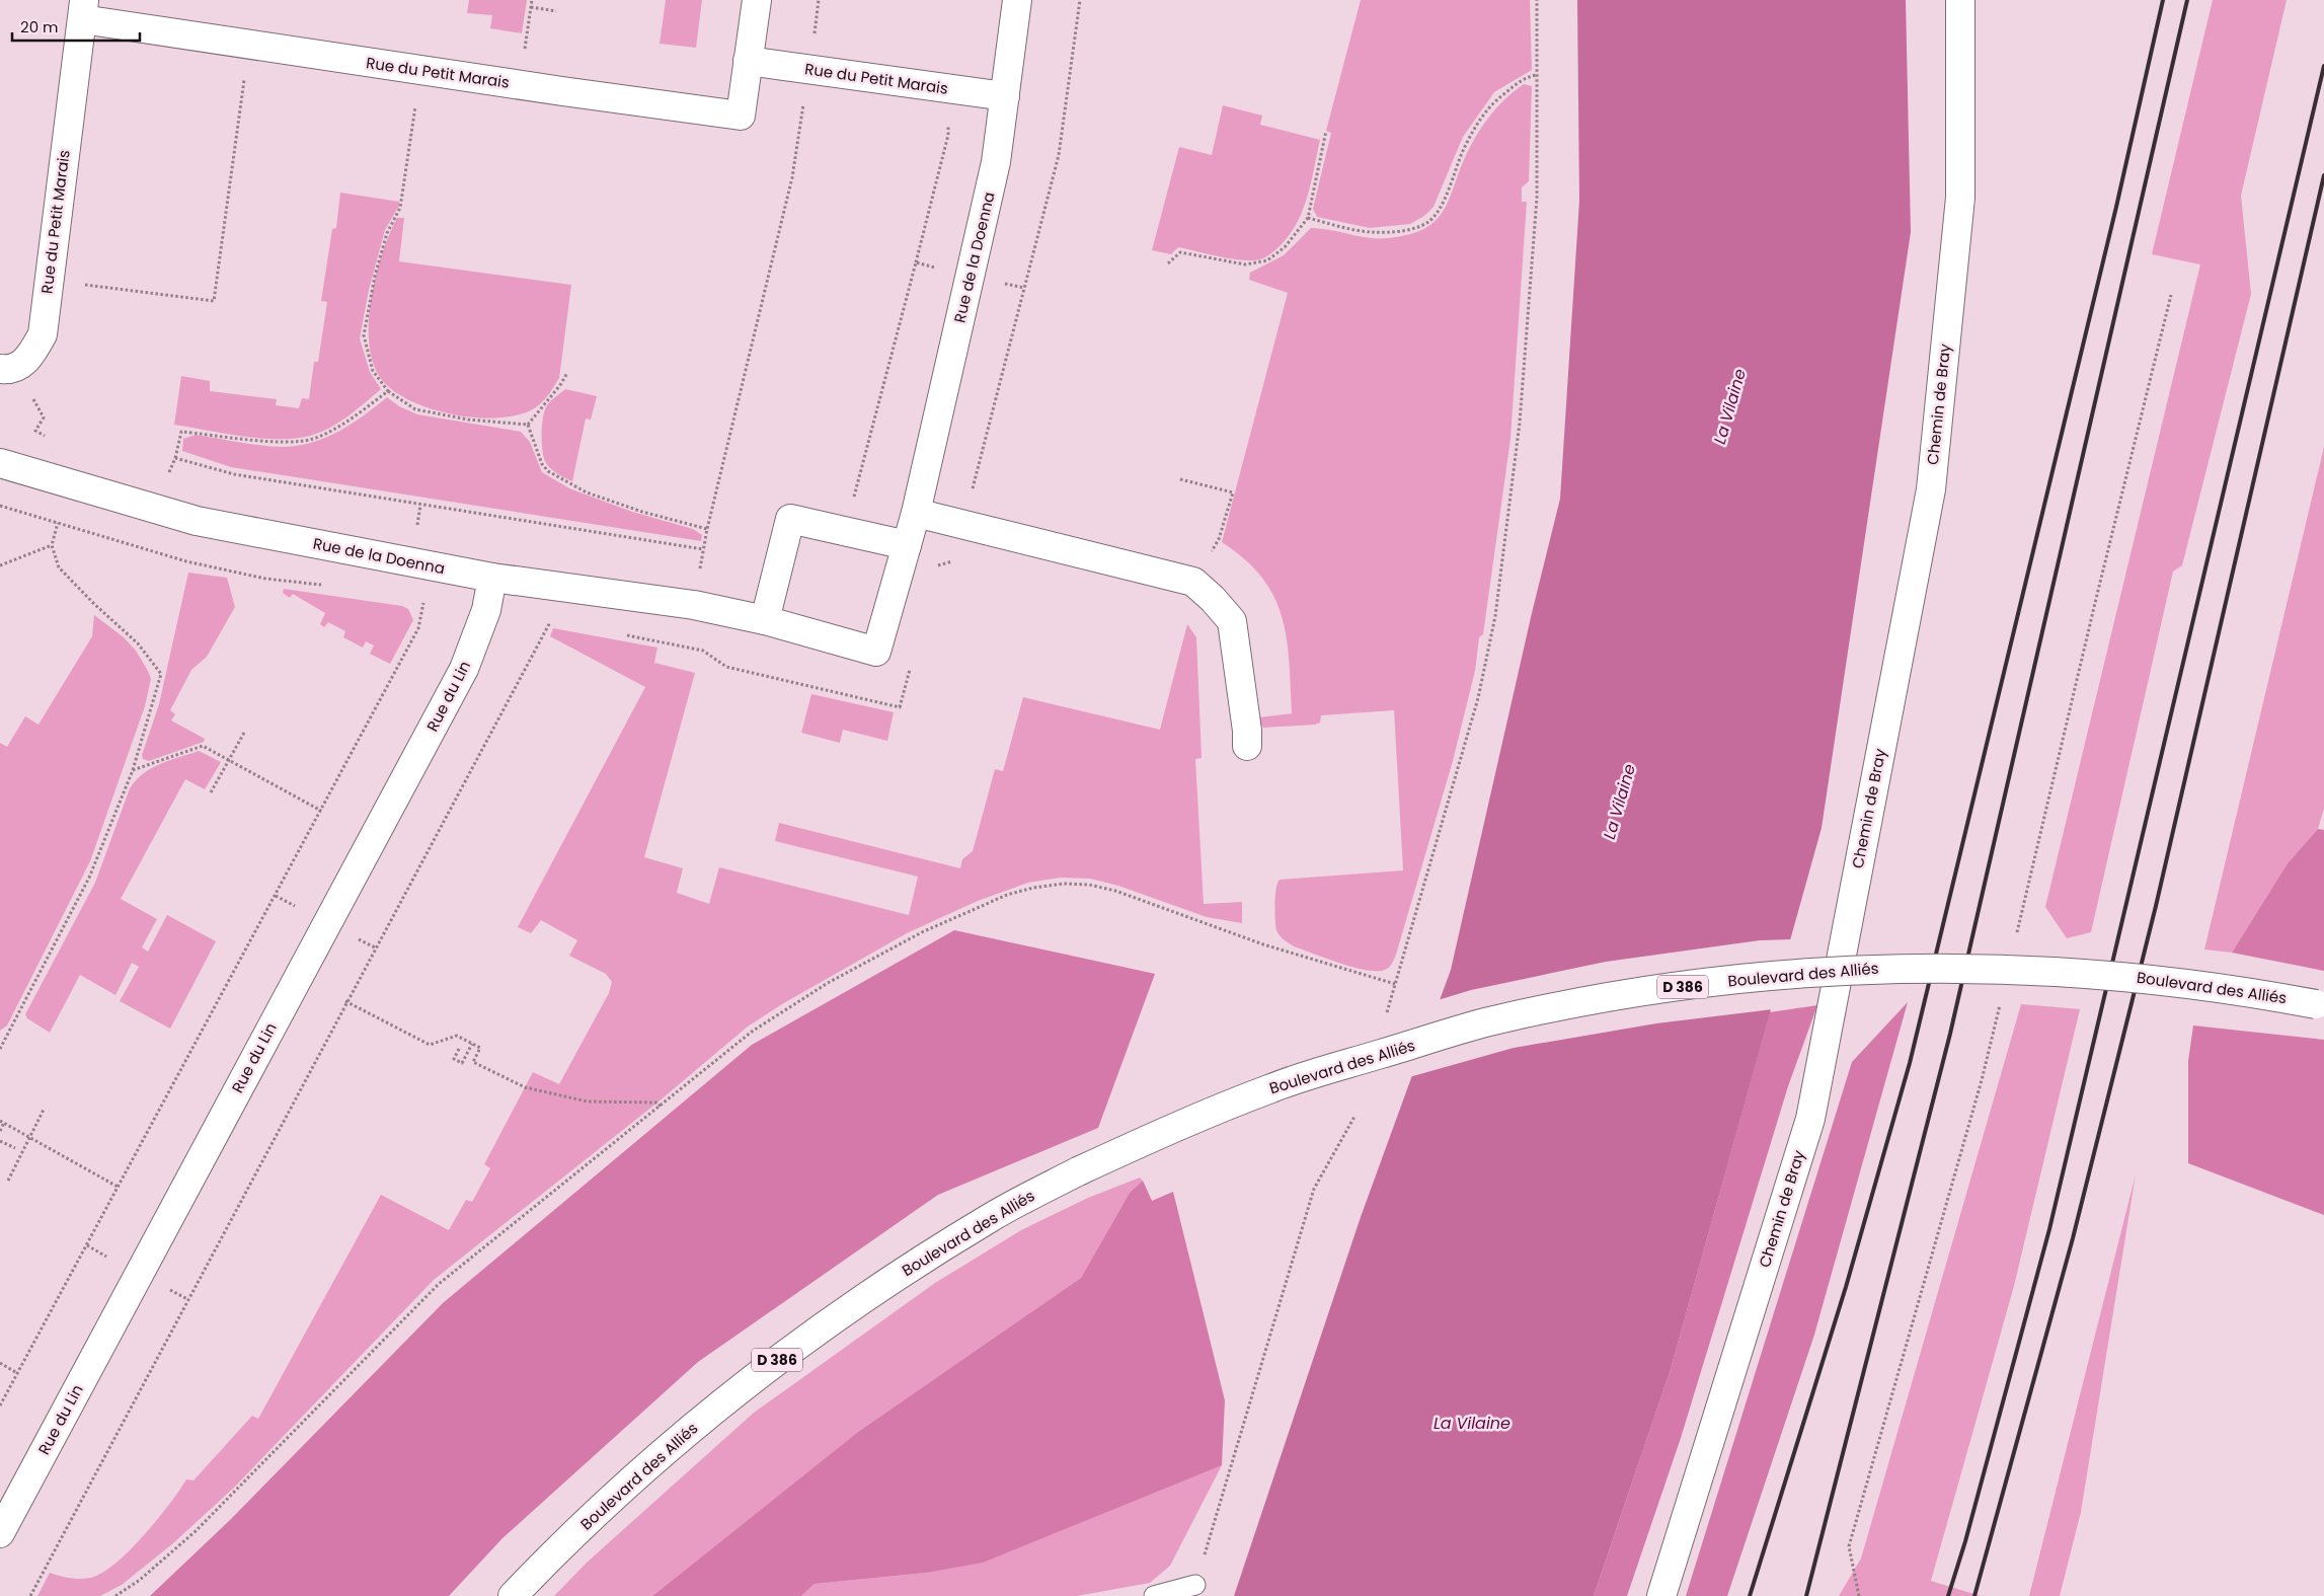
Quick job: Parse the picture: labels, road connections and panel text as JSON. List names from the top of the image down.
{
  "streets": {
    "street": [
      "Rue du Petit Marais",
      "Rue de la Doenna",
      "Chemin de Bray",
      "Rue du Lin",
      "Boulevard des Alliés",
      "D 386"
    ]
  },
  "crossings": [
    ["Rue du Petit Marais", "Rue de la Doenna"],
    ["Rue de la Doenna", "Rue du Lin"]
  ],
  "water": ["La Vilaine"],
  "scale_bar": "20 m"
}
